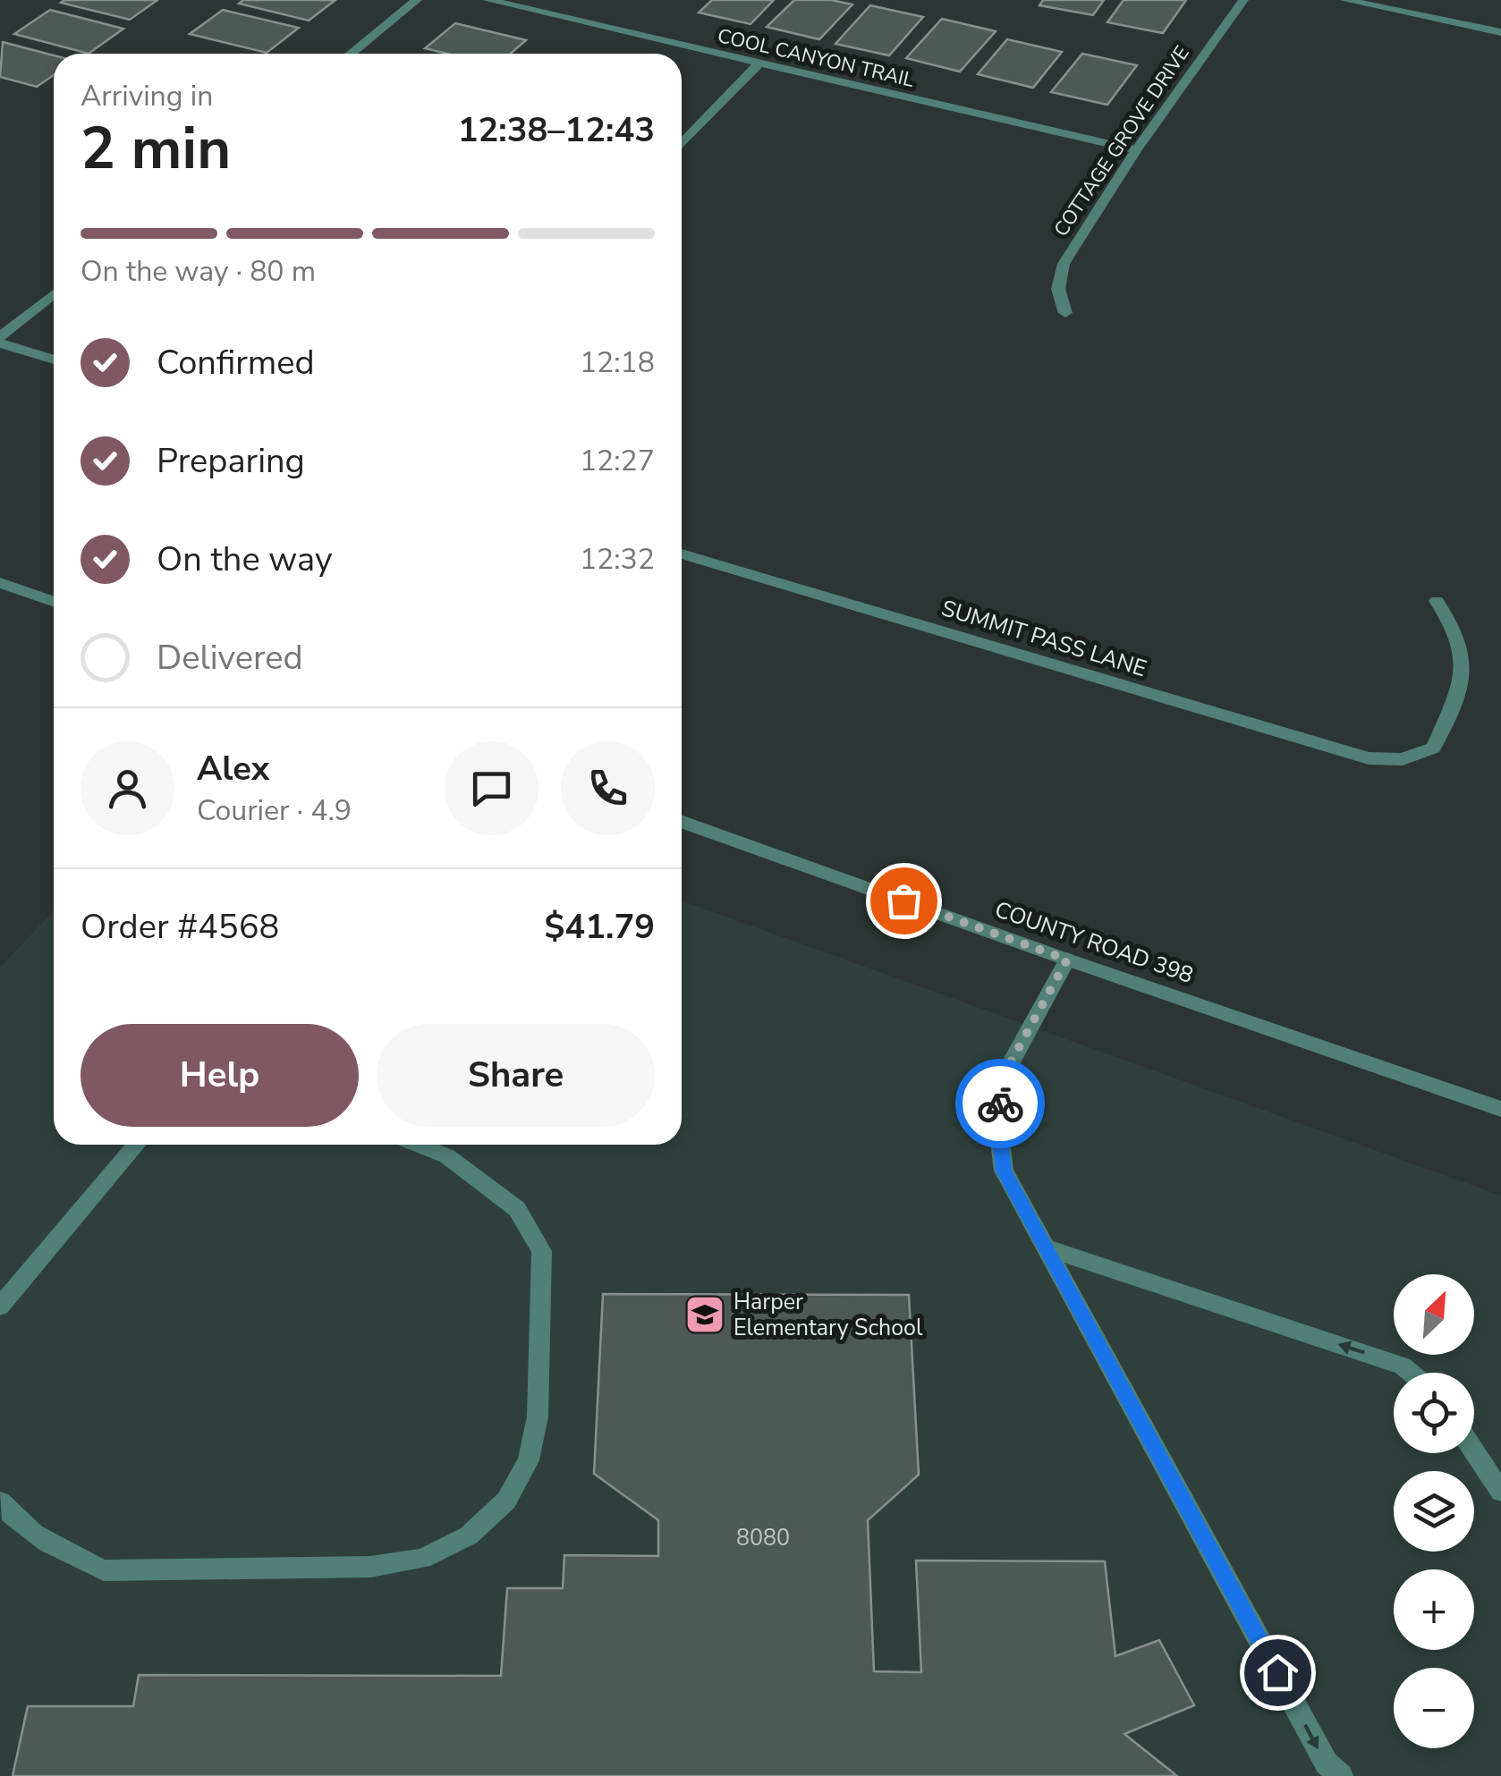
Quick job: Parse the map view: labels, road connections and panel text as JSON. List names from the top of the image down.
{
  "streets": {
    "street": [
      "COOL CANYON TRAIL",
      "COTTAGE GROVE DRIVE",
      "SUMMIT PASS LANE",
      "COUNTY ROAD 398"
    ]
  },
  "crossings": [
    ["COOL CANYON TRAIL", "COTTAGE GROVE DRIVE"]
  ],
  "places": {
    "school or university": ["Harper Elementary School"]
  },
  "house_numbers": ["8080"],
  "north": "top right",
  "page": {
    "heading": ["2 min", "Arriving in", "12:38–12:43"],
    "panel": [
      "Alex",
      "Courier · 4.9",
      "Order #4568",
      "$41.79"
    ],
    "bar": "On the way · 80 m",
    "list": [
      ["Confirmed", "12:18"],
      ["Preparing", "12:27"],
      ["On the way", "12:32"],
      "Delivered"
    ],
    "buttons": ["Help", "Share"],
    "map_buttons": ["+", "−"]
  }
}
